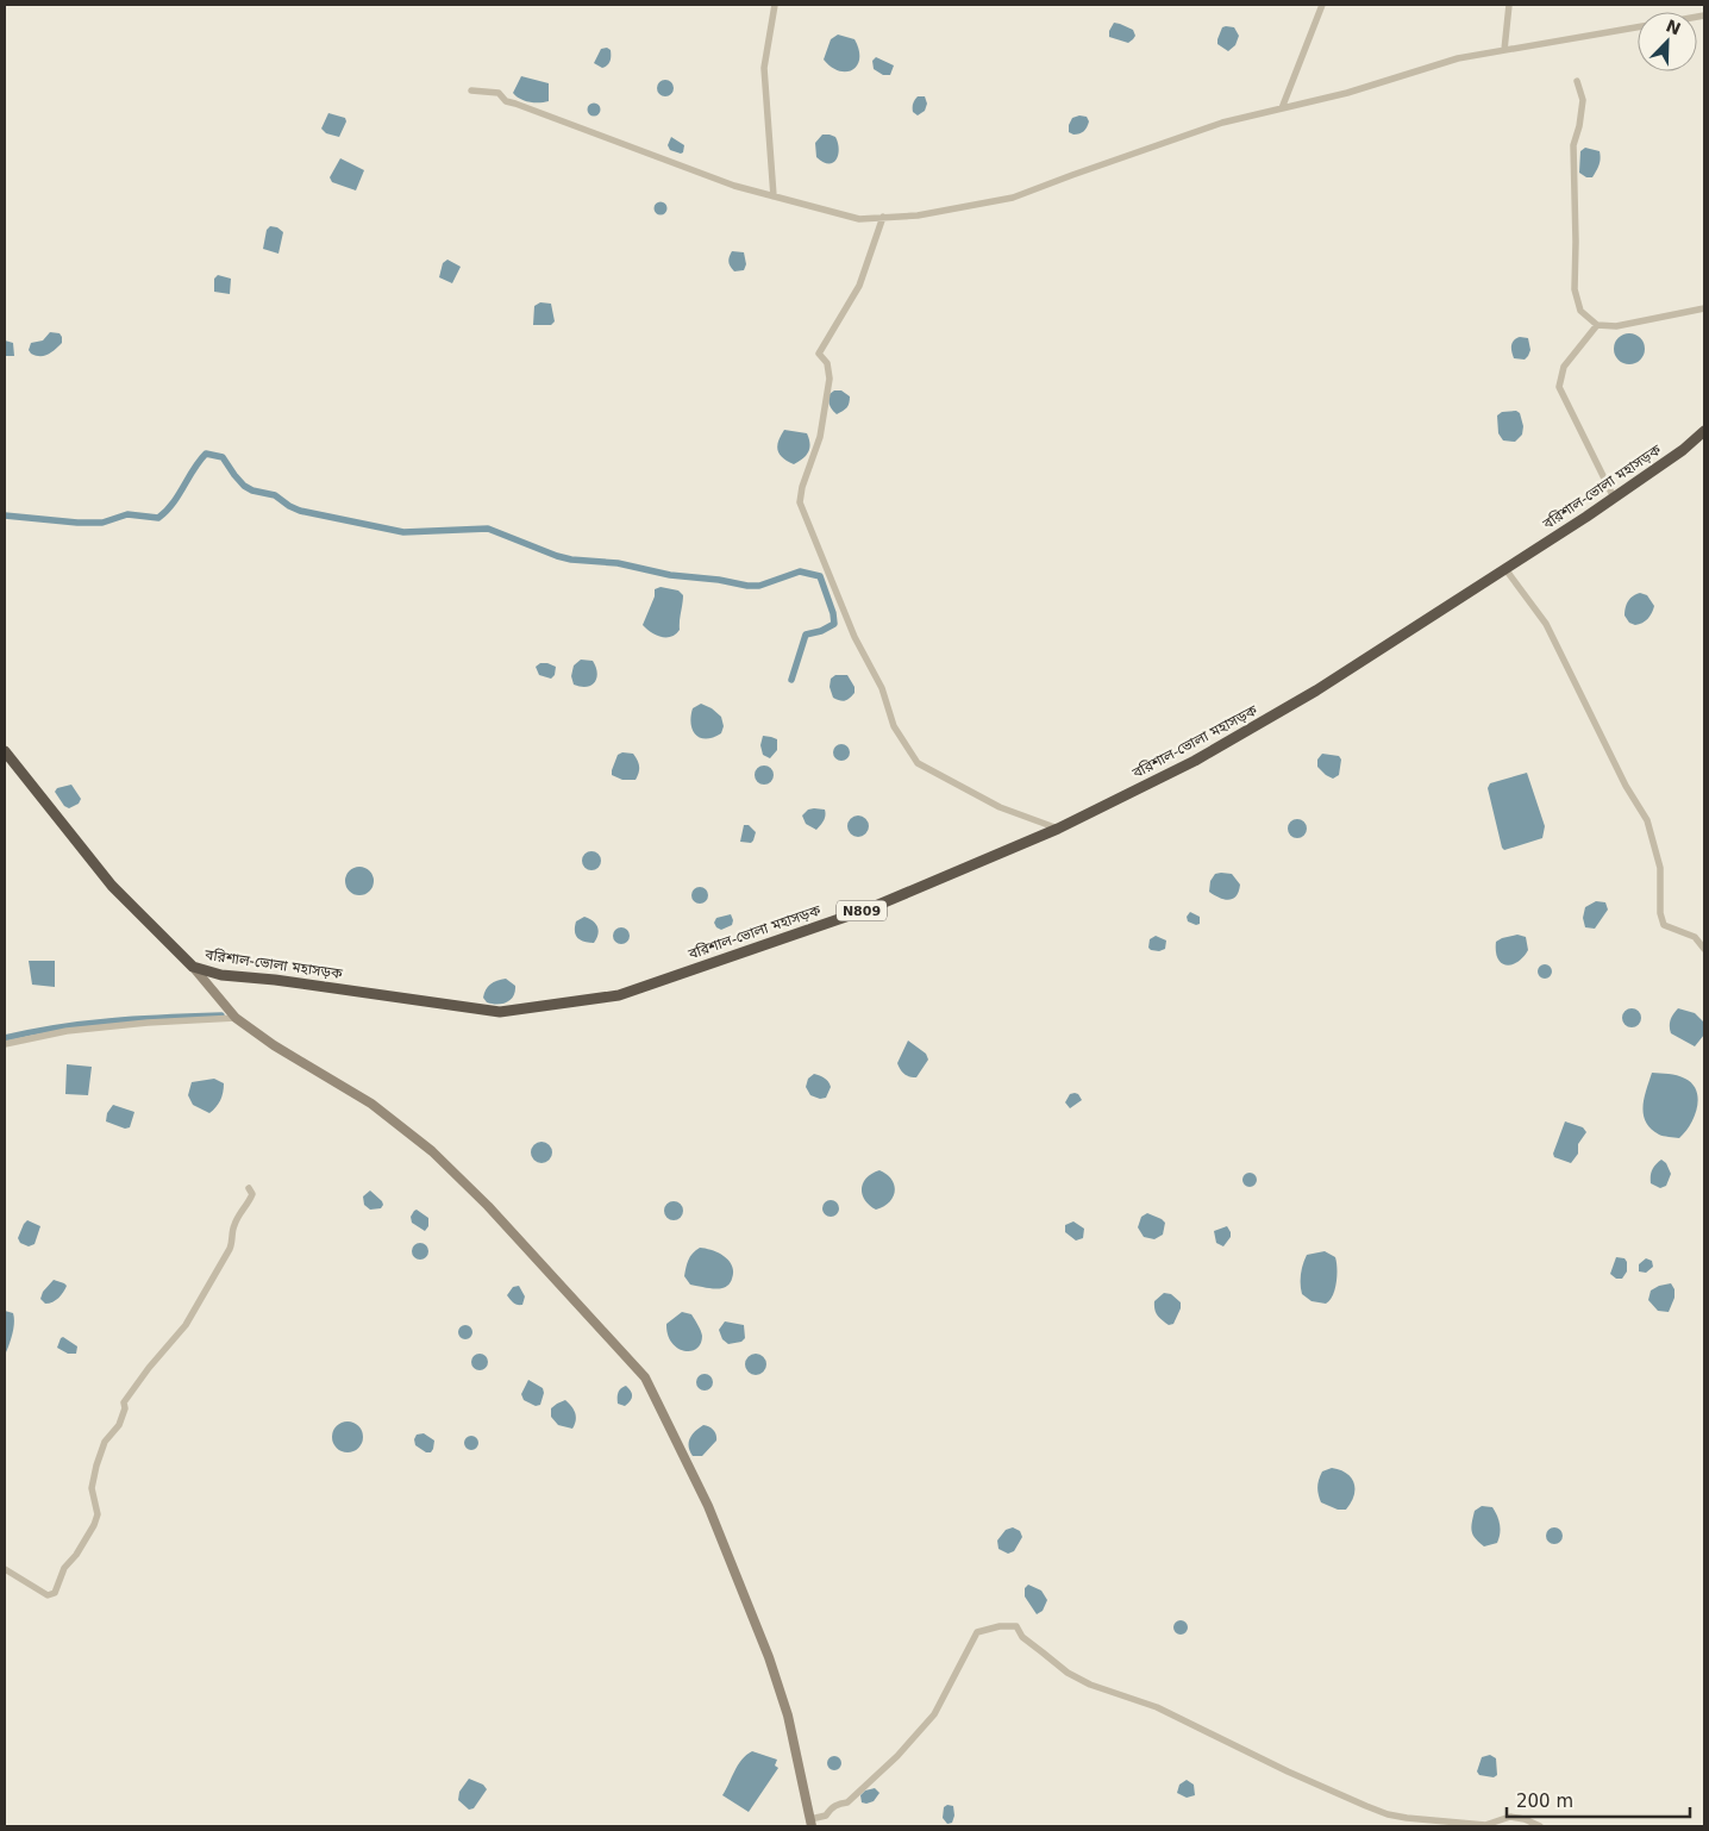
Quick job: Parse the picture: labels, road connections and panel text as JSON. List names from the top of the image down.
{
  "streets": {
    "highway": ["বরিশাল-ভোলা মহাসড়ক", "N809"]
  },
  "scale_bar": "200 m",
  "north": "top right"
}
